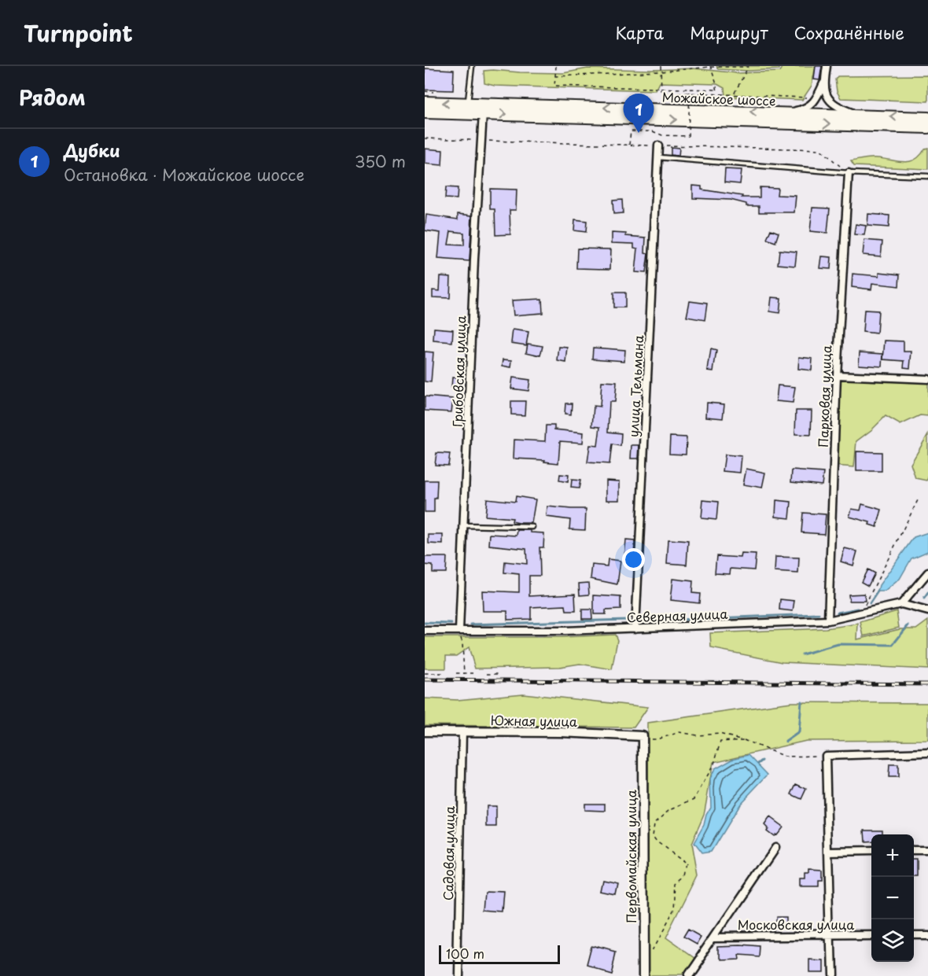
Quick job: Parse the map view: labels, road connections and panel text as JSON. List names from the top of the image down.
{
  "streets": {
    "main road": ["Можайское шоссе"],
    "street": [
      "Грибовская улица",
      "улица Тельмана",
      "Парковая улица",
      "Северная улица",
      "Южная улица",
      "Садовая улица",
      "Первомайская улица",
      "Московская улица"
    ]
  },
  "crossings": [
    ["Можайское шоссе", "Грибовская улица"],
    ["Грибовская улица", "Северная улица"],
    ["улица Тельмана", "Северная улица"],
    ["Парковая улица", "Северная улица"],
    ["Южная улица", "Садовая улица"],
    ["Южная улица", "Первомайская улица"]
  ],
  "scale_bar": "100 m",
  "page": {
    "header": "Turnpoint",
    "nav": ["Карта", "Маршрут", "Сохранённые"],
    "heading": "Рядом",
    "pins": "1",
    "list": [
      {
        "mark": "1",
        "name": "Дубки",
        "note": "Остановка · Можайское шоссе",
        "value": "350 m"
      }
    ],
    "map_buttons": ["+", "−"],
    "scale": "100 m"
  }
}
